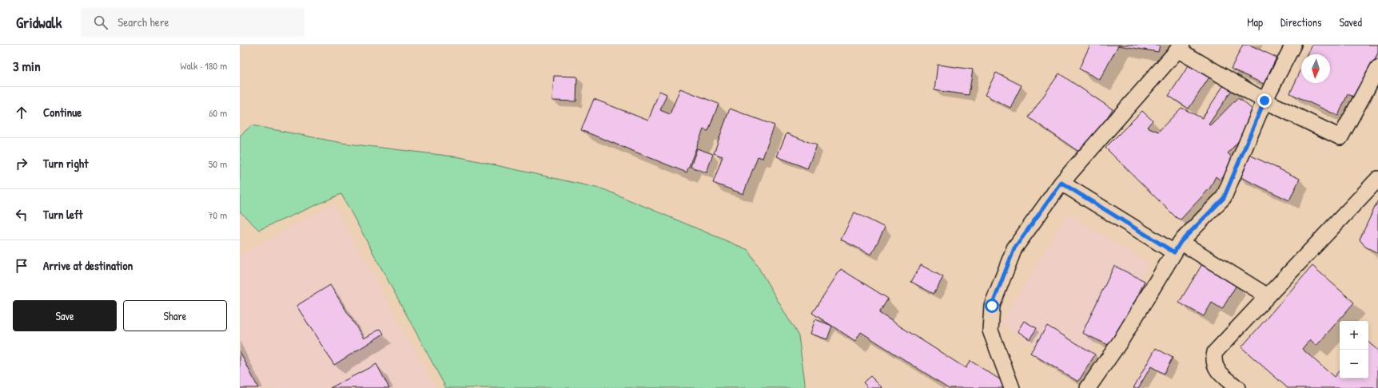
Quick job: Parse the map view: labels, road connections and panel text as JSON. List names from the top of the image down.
{
  "north": "bottom",
  "page": {
    "header": "Gridwalk",
    "search": "Search here",
    "nav": ["Map", "Directions", "Saved"],
    "heading": ["3 min", "Walk · 180 m"],
    "list": [
      ["Continue", "60 m"],
      ["Turn right", "50 m"],
      ["Turn left", "70 m"],
      "Arrive at destination"
    ],
    "buttons": ["Save", "Share"],
    "map_buttons": ["+", "−"]
  }
}
